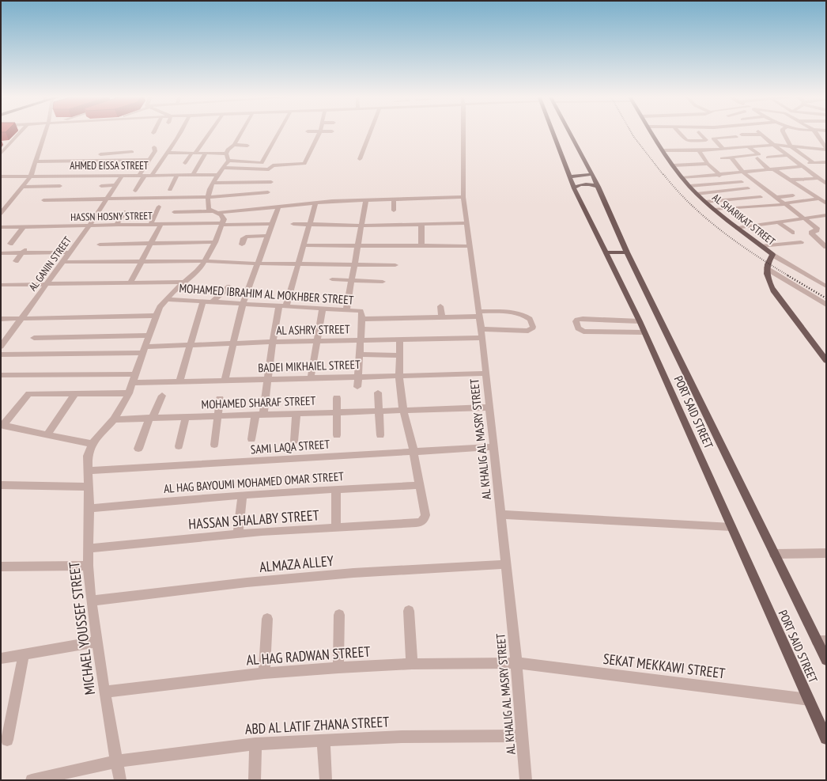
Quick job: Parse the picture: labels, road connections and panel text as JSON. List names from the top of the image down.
{
  "streets": {
    "main road": ["AL SHARIKAT STREET", "PORT SAID STREET"],
    "street": [
      "AHMED EISSA STREET",
      "HASSN HOSNY STREET",
      "AL GANIN STREET",
      "MOHAMED IBRAHIM AL MOKHBER STREET",
      "AL ASHRY STREET",
      "BADEI MIKHAIEL STREET",
      "MOHAMED SHARAF STREET",
      "AL KHALIG AL MASRY STREET",
      "SAMI LAQA STREET",
      "AL HAG BAYOUMI MOHAMED OMAR STREET",
      "HASSAN SHALABY STREET",
      "ALMAZA ALLEY",
      "MICHAEL YOUSSEF STREET",
      "AL HAG RADWAN STREET",
      "SEKAT MEKKAWI STREET",
      "ABD AL LATIF ZHANA STREET"
    ]
  },
  "crossings": [
    ["AHMED EISSA STREET", "AL GANIN STREET"],
    ["HASSN HOSNY STREET", "AL GANIN STREET"],
    ["AL ASHRY STREET", "AL KHALIG AL MASRY STREET"],
    ["BADEI MIKHAIEL STREET", "AL KHALIG AL MASRY STREET"],
    ["MOHAMED SHARAF STREET", "AL KHALIG AL MASRY STREET"],
    ["PORT SAID STREET", "SEKAT MEKKAWI STREET"],
    ["AL KHALIG AL MASRY STREET", "SAMI LAQA STREET"],
    ["AL KHALIG AL MASRY STREET", "ALMAZA ALLEY"],
    ["AL KHALIG AL MASRY STREET", "AL HAG RADWAN STREET"],
    ["AL KHALIG AL MASRY STREET", "SEKAT MEKKAWI STREET"],
    ["AL KHALIG AL MASRY STREET", "ABD AL LATIF ZHANA STREET"],
    ["SAMI LAQA STREET", "MICHAEL YOUSSEF STREET"],
    ["AL HAG BAYOUMI MOHAMED OMAR STREET", "HASSAN SHALABY STREET"],
    ["AL HAG BAYOUMI MOHAMED OMAR STREET", "MICHAEL YOUSSEF STREET"],
    ["HASSAN SHALABY STREET", "MICHAEL YOUSSEF STREET"],
    ["ALMAZA ALLEY", "MICHAEL YOUSSEF STREET"],
    ["MICHAEL YOUSSEF STREET", "AL HAG RADWAN STREET"],
    ["MICHAEL YOUSSEF STREET", "ABD AL LATIF ZHANA STREET"],
    ["AL HAG RADWAN STREET", "SEKAT MEKKAWI STREET"]
  ]
}
